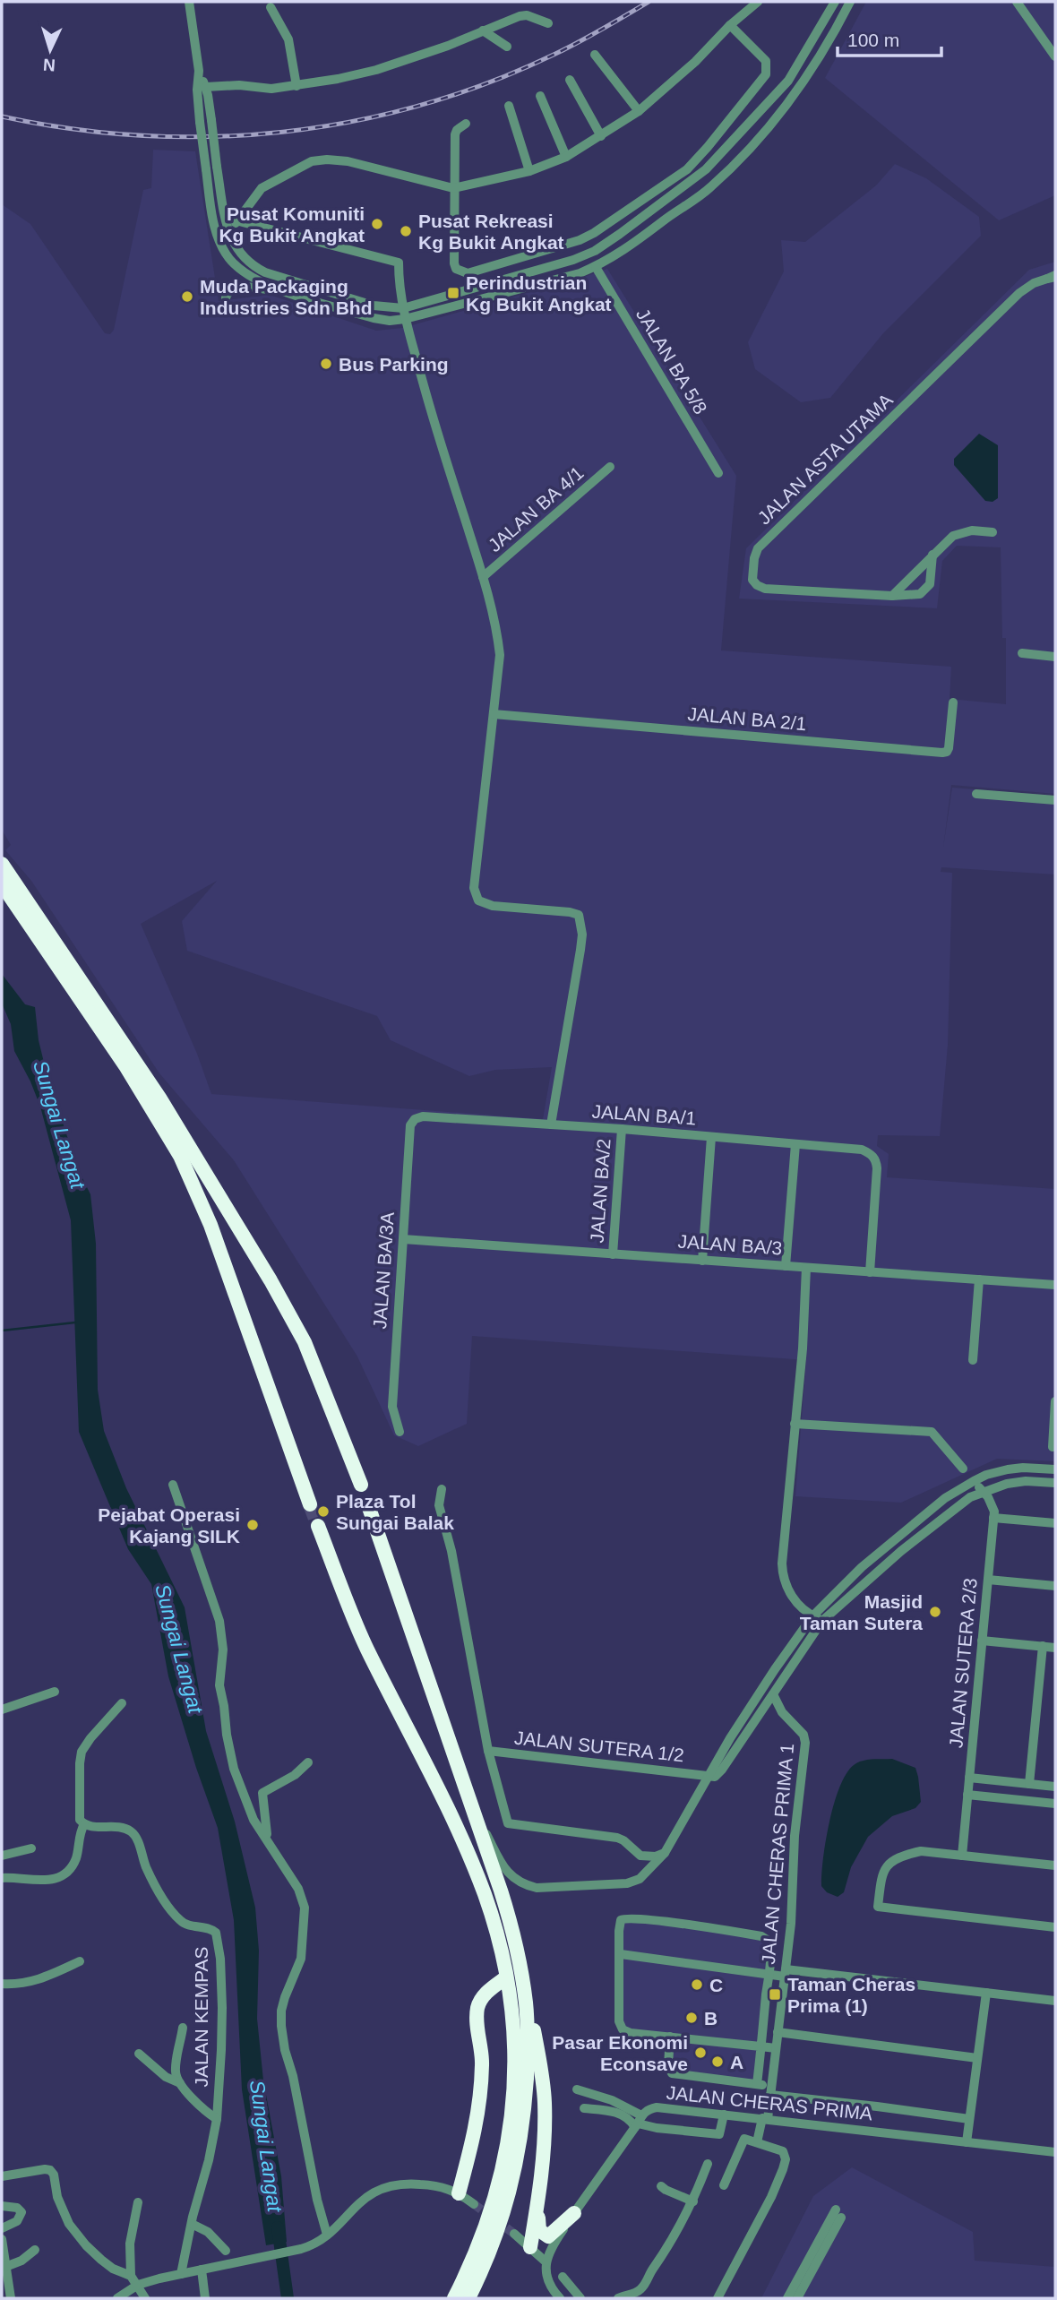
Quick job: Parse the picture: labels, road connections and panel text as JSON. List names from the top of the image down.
{
  "streets": {
    "street": [
      "JALAN BA 5/8",
      "JALAN ASTA UTAMA",
      "JALAN BA 4/1",
      "JALAN BA 2/1",
      "JALAN BA/1",
      "JALAN BA/2",
      "JALAN BA/3",
      "JALAN BA/3A",
      "JALAN SUTERA 2/3",
      "JALAN SUTERA 1/2",
      "JALAN CHERAS PRIMA 1",
      "JALAN KEMPAS",
      "JALAN CHERAS PRIMA"
    ]
  },
  "crossings": [
    ["JALAN BA/1", "JALAN BA/2"],
    ["JALAN BA/1", "JALAN BA/3"],
    ["JALAN BA/1", "JALAN BA/3A"],
    ["JALAN BA/2", "JALAN BA/3"],
    ["JALAN BA/3", "JALAN BA/3A"],
    ["JALAN CHERAS PRIMA 1", "JALAN CHERAS PRIMA"]
  ],
  "water": ["Sungai Langat"],
  "places": {
    "other": [
      "Pusat Komuniti Kg Bukit Angkat",
      "Pusat Rekreasi Kg Bukit Angkat",
      "Muda Packaging Industries Sdn Bhd",
      "Bus Parking",
      "Plaza Tol Sungai Balak",
      "Pejabat Operasi Kajang SILK",
      "Masjid Taman Sutera",
      "C",
      "B",
      "Pasar Ekonomi Econsave",
      "A"
    ],
    "transit": ["Perindustrian Kg Bukit Angkat", "Taman Cheras Prima (1)"]
  },
  "scale_bar": "100 m",
  "north": "bottom"
}
